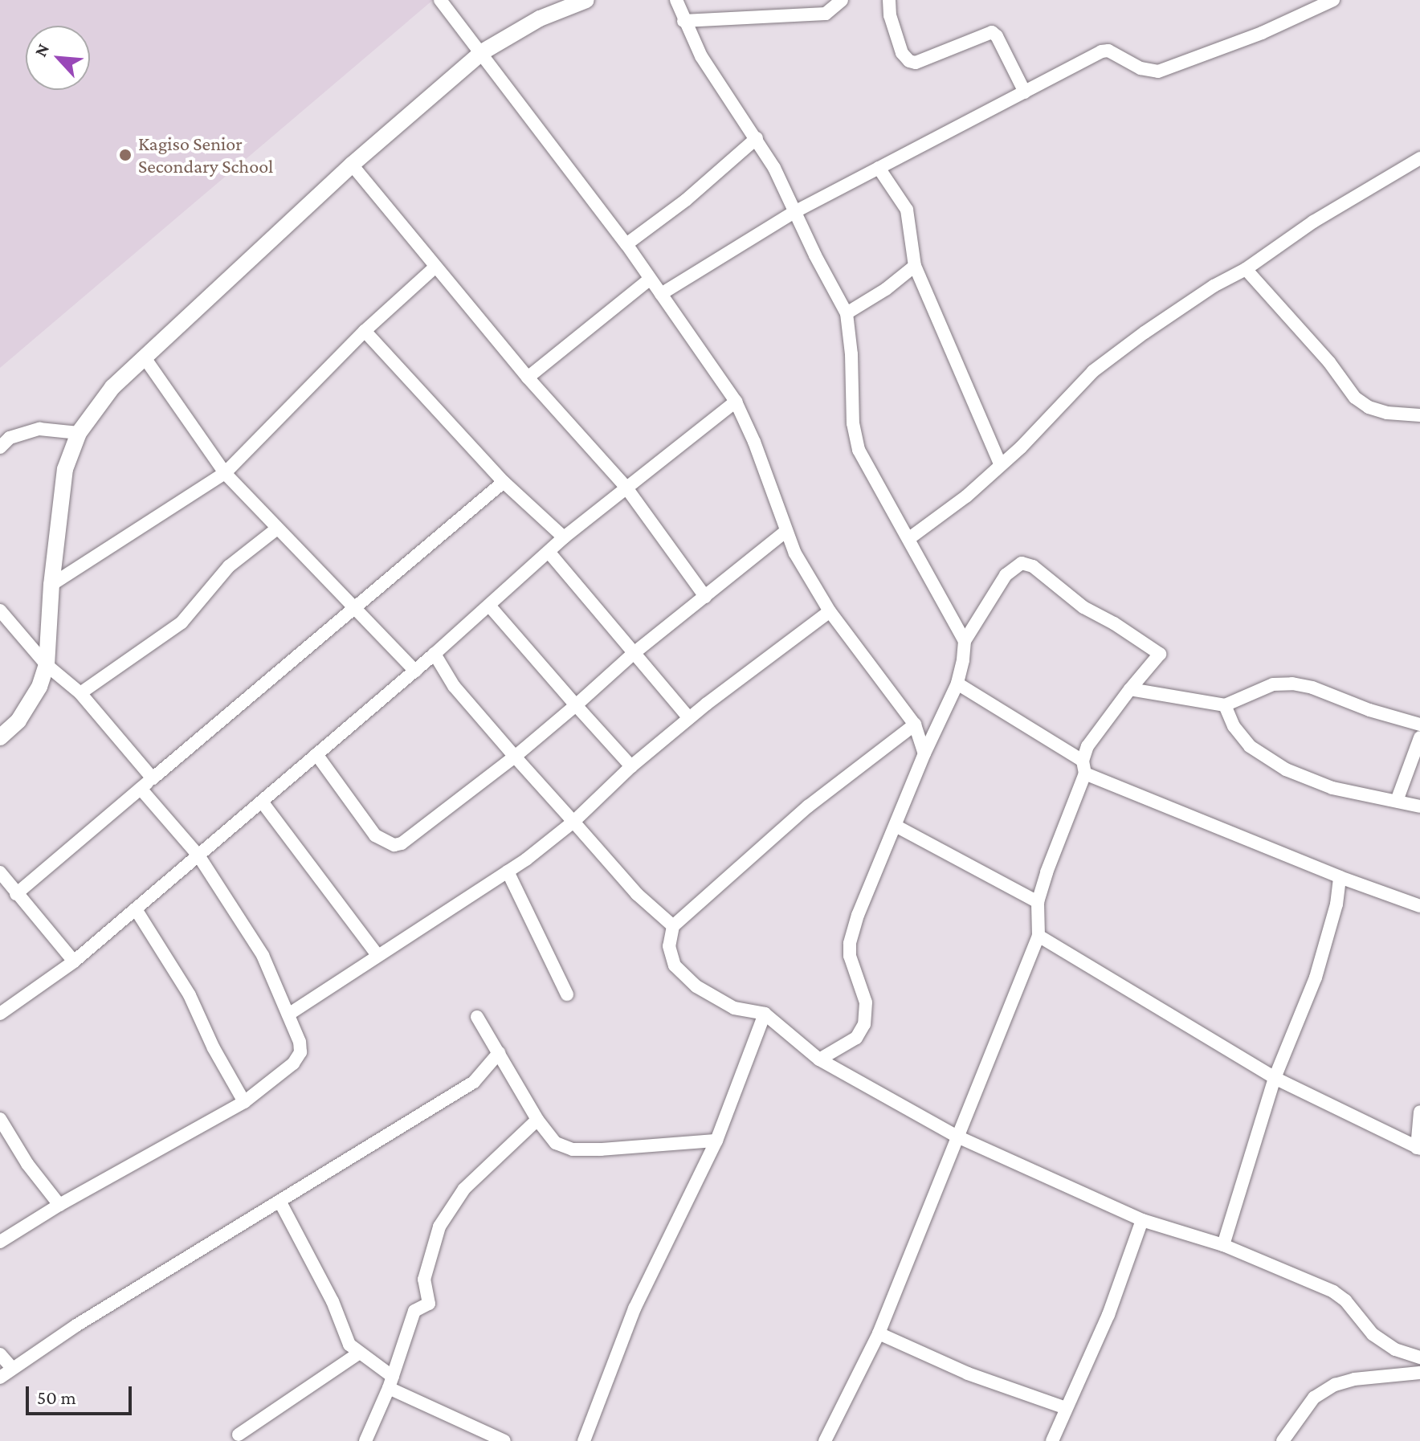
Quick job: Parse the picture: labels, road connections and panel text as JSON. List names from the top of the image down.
{
  "places": ["Kagiso Senior Secondary School"],
  "scale_bar": "50 m",
  "north": "top left"
}
